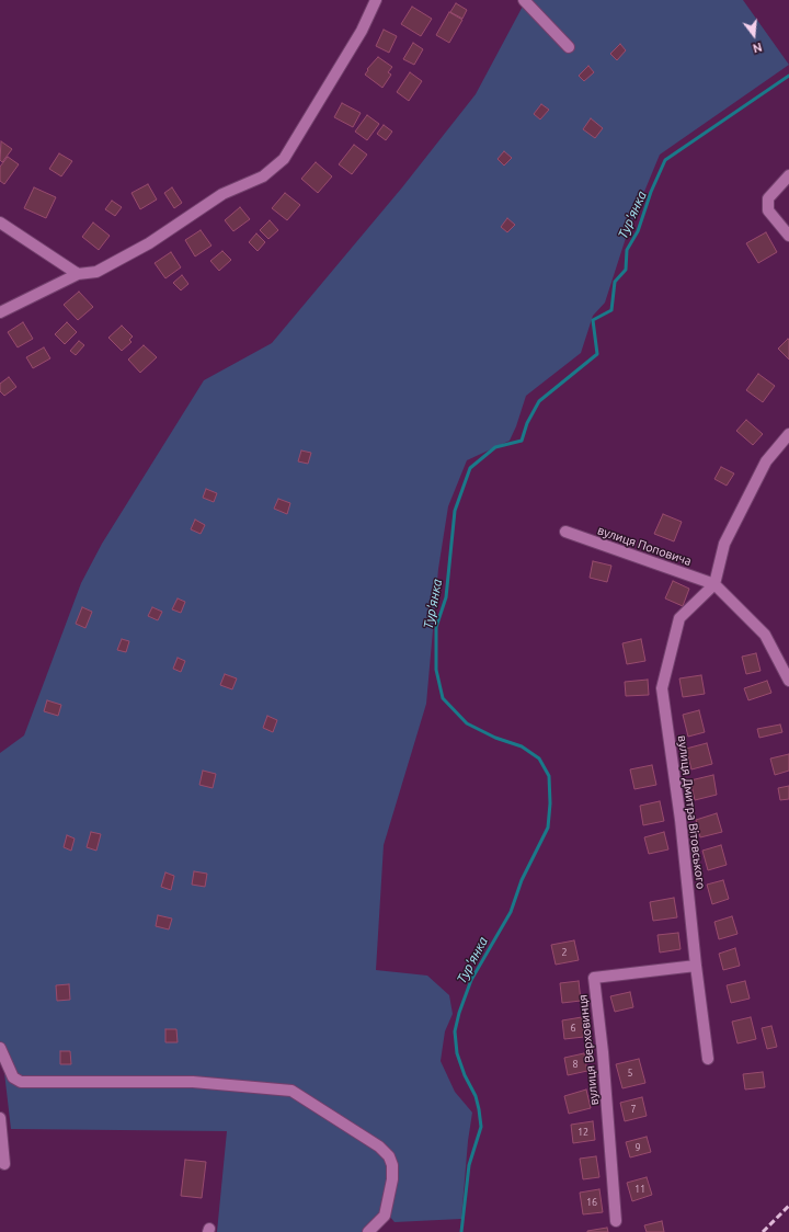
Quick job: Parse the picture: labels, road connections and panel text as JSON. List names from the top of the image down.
{
  "streets": {
    "street": ["вулиця Поповича", "вулиця Дмитра Вітовського", "вулиця Верховинця"]
  },
  "crossings": [
    ["вулиця Поповича", "вулиця Дмитра Вітовського"],
    ["вулиця Дмитра Вітовського", "вулиця Верховинця"]
  ],
  "water": ["Тур'янка"],
  "house_numbers": [
    "2",
    "6",
    "8",
    "5",
    "7",
    "12",
    "9",
    "11",
    "16"
  ],
  "north": "bottom"
}
